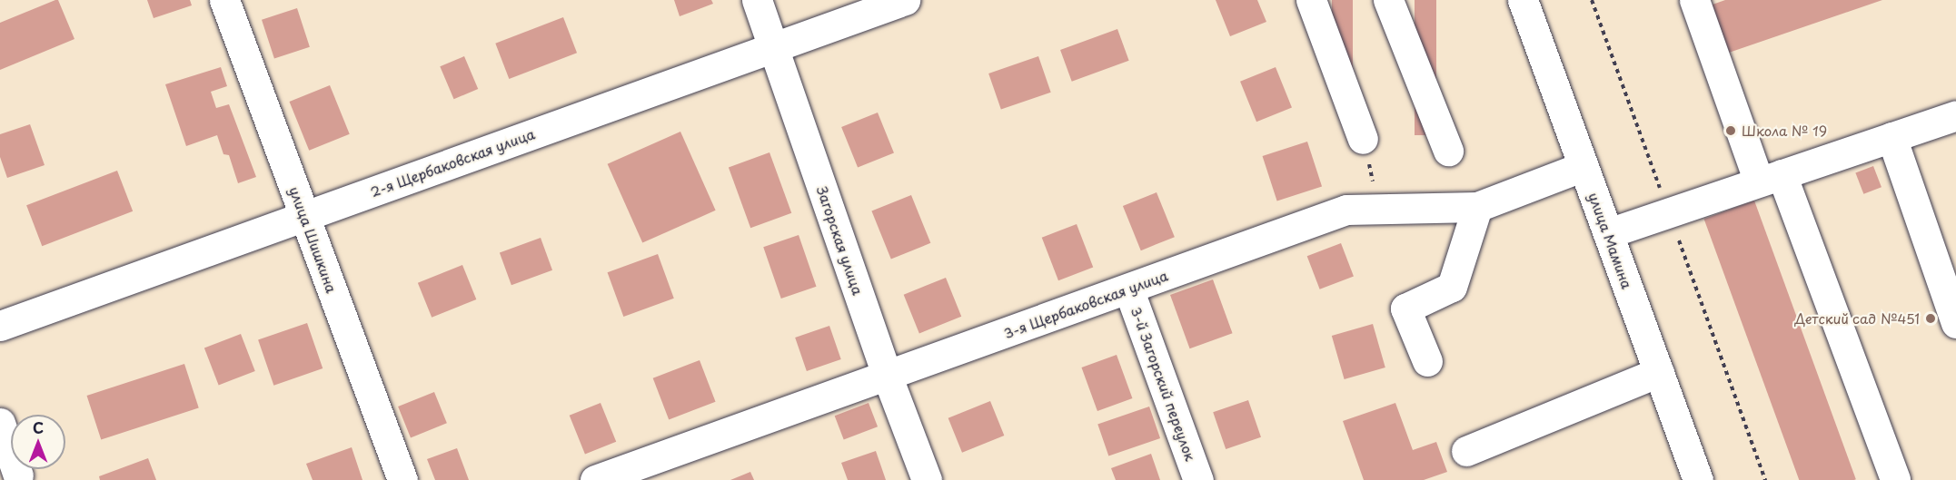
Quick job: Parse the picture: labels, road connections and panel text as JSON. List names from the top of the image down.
{
  "streets": {
    "street": [
      "2-я Щербаковская улица",
      "улица Шишкина",
      "Загорская улица",
      "улица Мамина",
      "3-я Щербаковская улица",
      "3-й Загорский переулок"
    ]
  },
  "crossings": [
    ["2-я Щербаковская улица", "улица Шишкина"],
    ["2-я Щербаковская улица", "Загорская улица"],
    ["Загорская улица", "3-я Щербаковская улица"],
    ["улица Мамина", "3-я Щербаковская улица"],
    ["3-я Щербаковская улица", "3-й Загорский переулок"]
  ],
  "places": ["Школа № 19", "Детский сад №451"],
  "north": "top"
}
